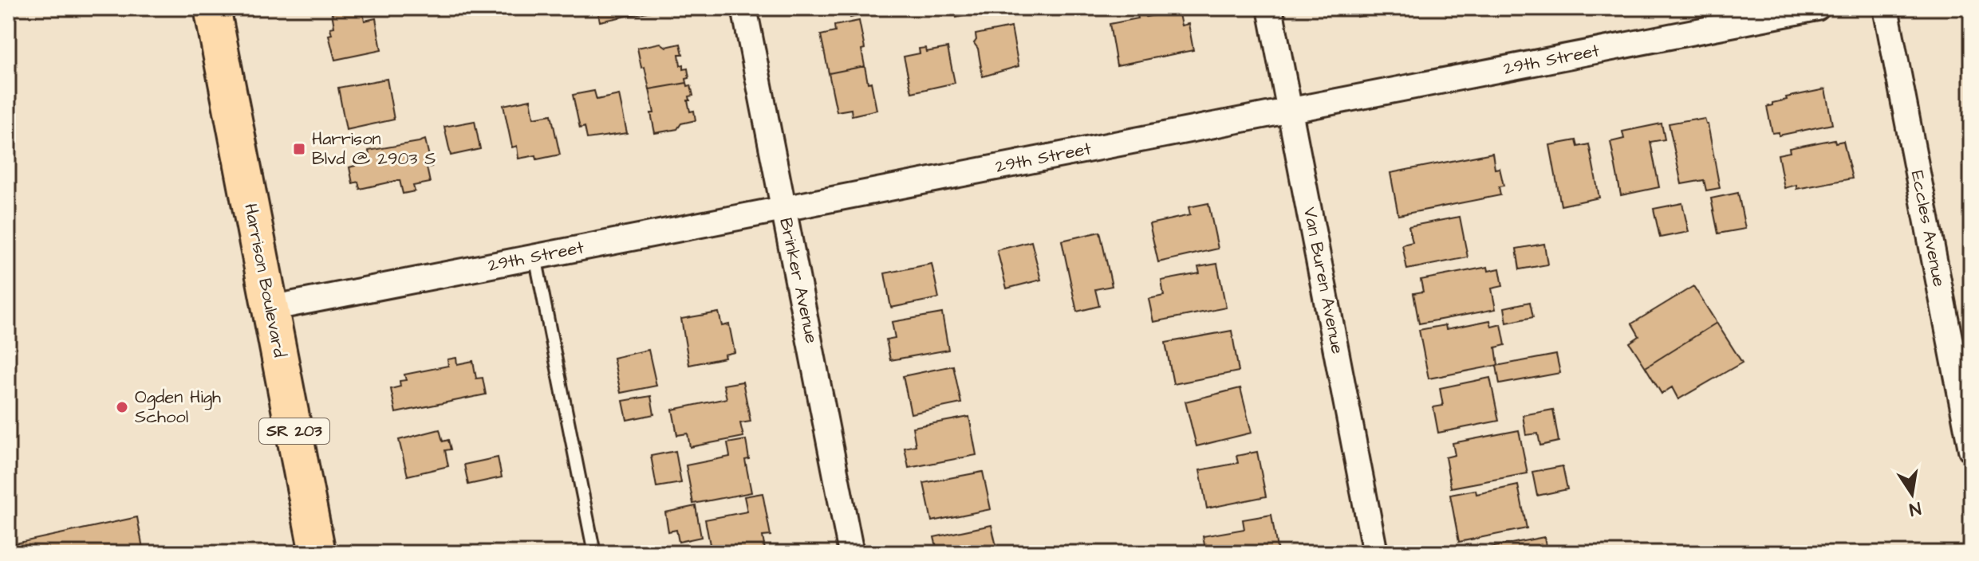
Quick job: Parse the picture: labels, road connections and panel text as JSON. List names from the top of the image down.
{
  "streets": {
    "main road": ["Harrison Boulevard", "SR 203"],
    "street": [
      "29th Street",
      "Eccles Avenue",
      "Brinker Avenue",
      "Van Buren Avenue"
    ]
  },
  "crossings": [
    ["29th Street", "Harrison Boulevard"],
    ["29th Street", "Brinker Avenue"],
    ["29th Street", "Van Buren Avenue"]
  ],
  "places": {
    "transit": ["Harrison Blvd @ 2903 S"],
    "other": ["Ogden High School"]
  },
  "north": "bottom"
}
